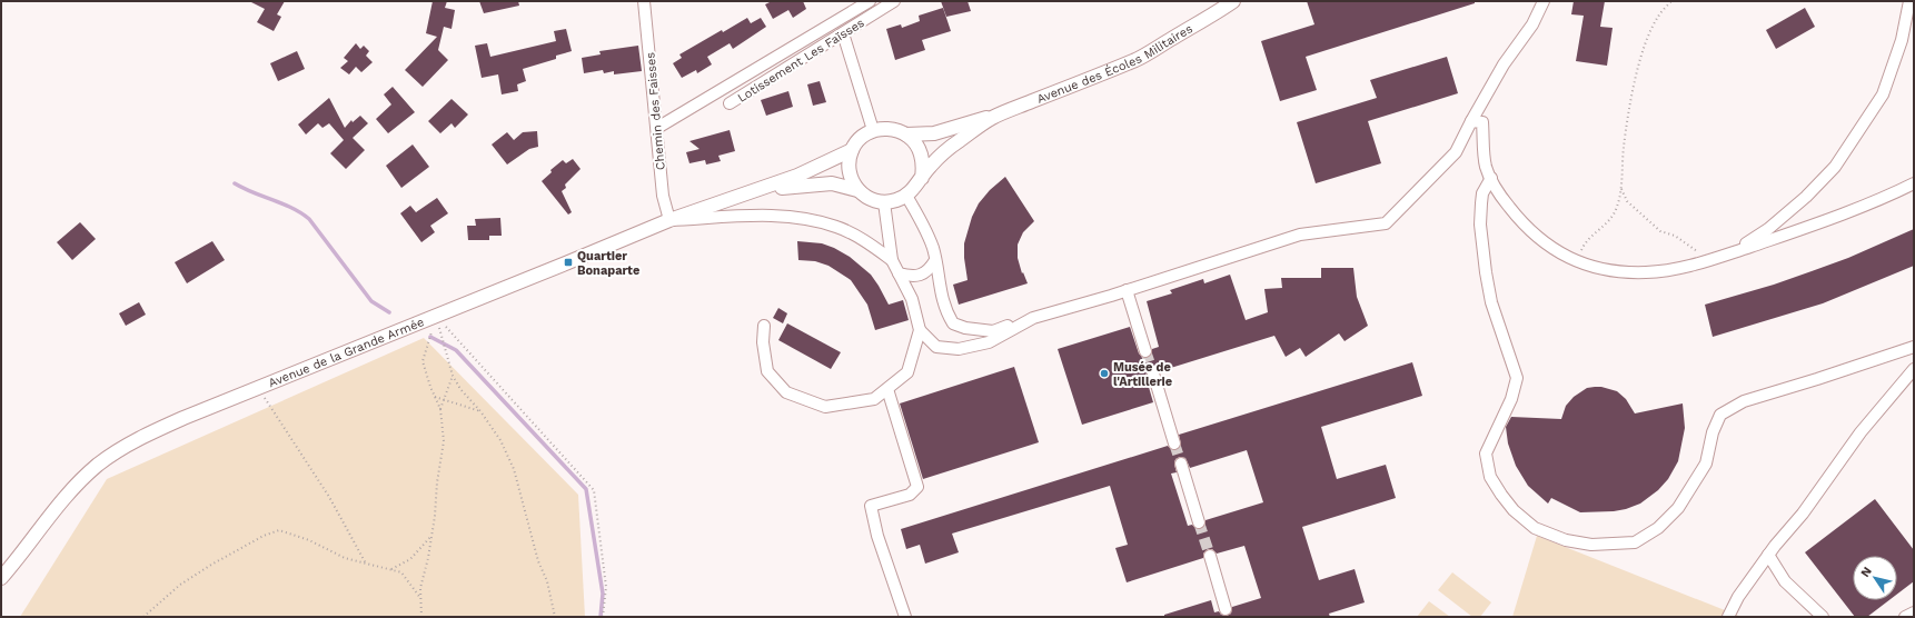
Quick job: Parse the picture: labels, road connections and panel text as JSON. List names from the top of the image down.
{
  "streets": {
    "street": [
      "Lotissement Les Faïsses",
      "Avenue des Écoles Militaires",
      "Chemin des Faisses",
      "Avenue de la Grande Armée"
    ]
  },
  "crossings": [
    ["Avenue des Écoles Militaires", "Avenue de la Grande Armée"],
    ["Chemin des Faisses", "Avenue de la Grande Armée"]
  ],
  "places": {
    "transit": ["Quartier Bonaparte"],
    "other": ["Musée de l'Artillerie"]
  },
  "north": "top left"
}
